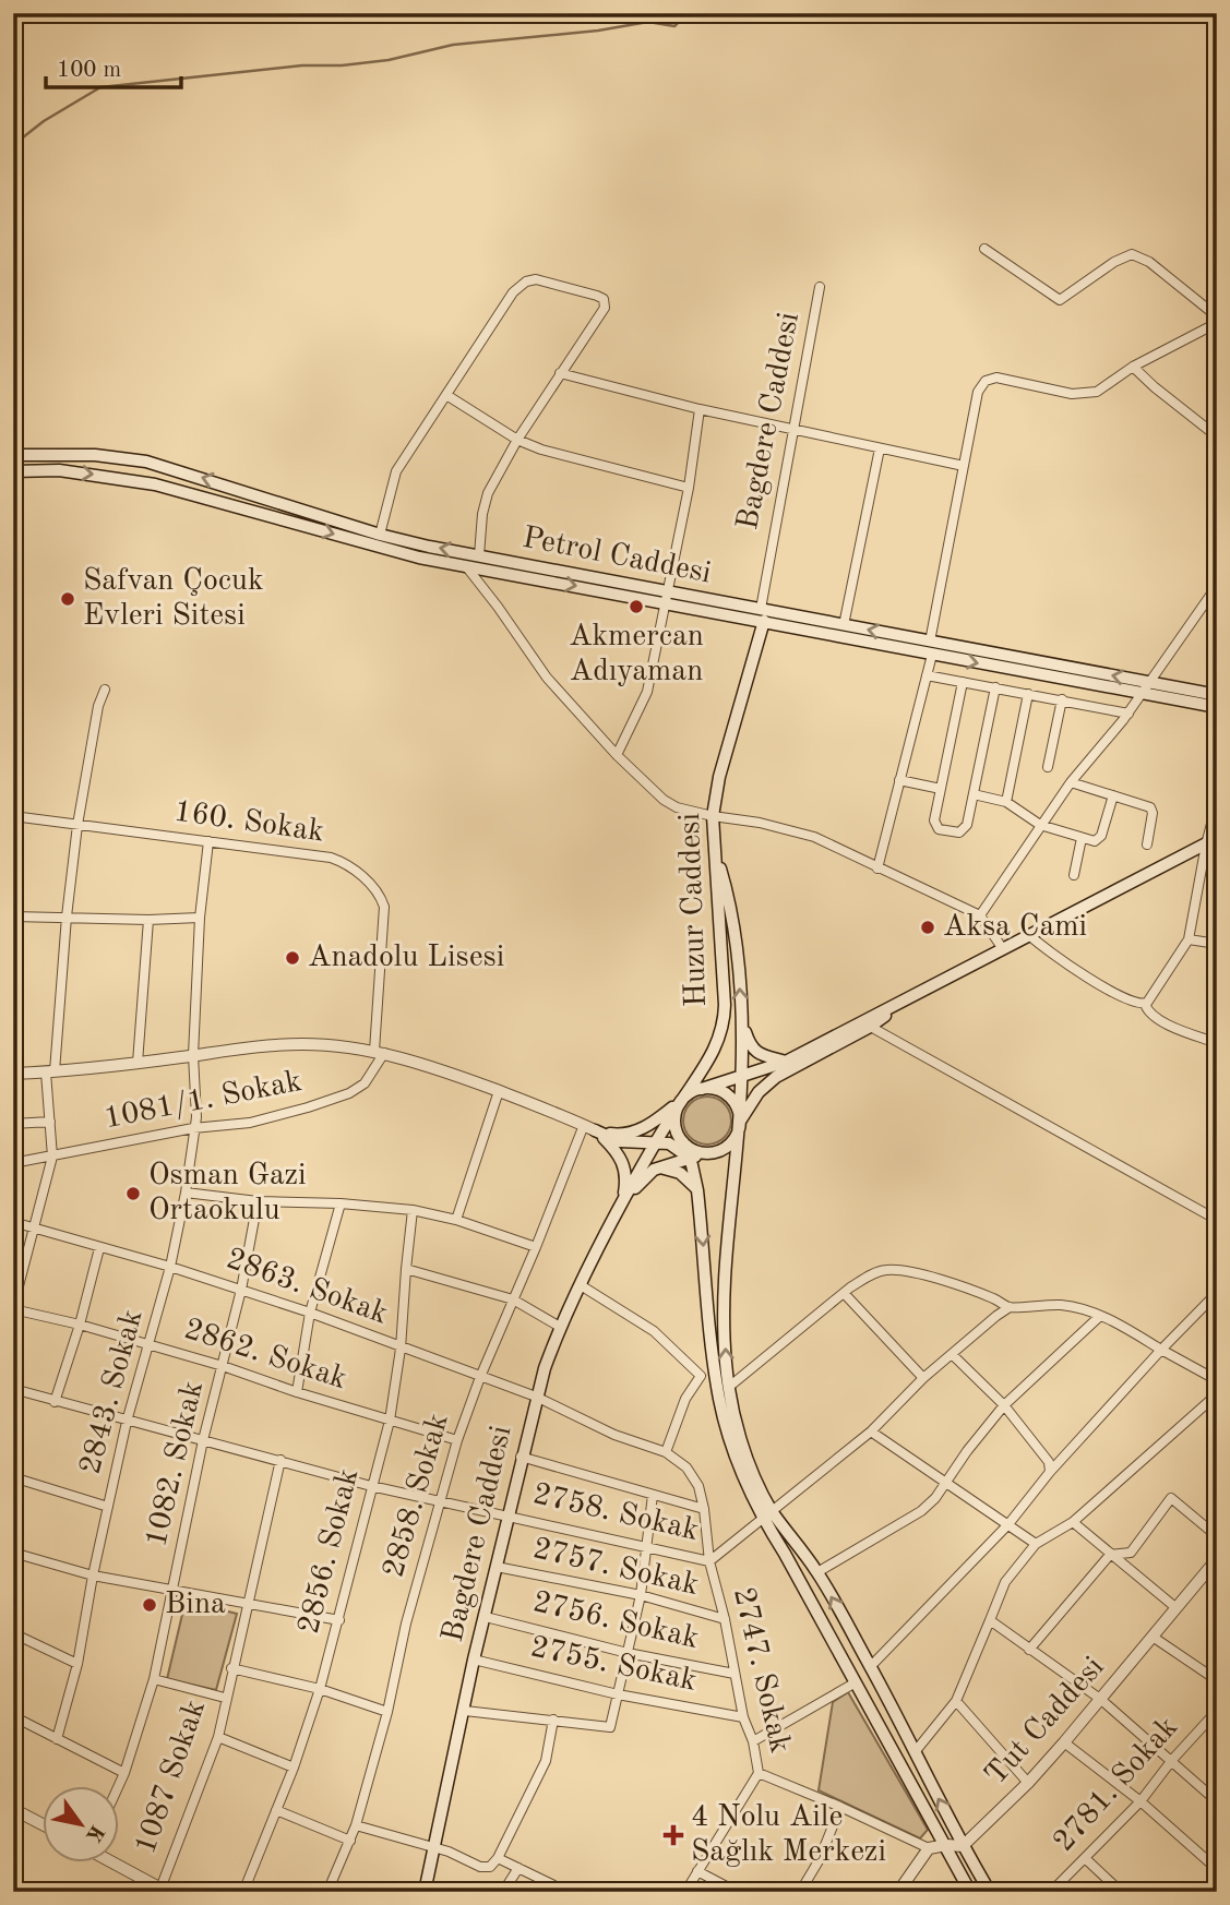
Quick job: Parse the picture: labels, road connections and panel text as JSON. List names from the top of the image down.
{
  "streets": {
    "main road": ["Bagdere Caddesi", "Petrol Caddesi", "Huzur Caddesi"],
    "street": [
      "160. Sokak",
      "1081/1. Sokak",
      "2863. Sokak",
      "2862. Sokak",
      "2843. Sokak",
      "1082. Sokak",
      "2858. Sokak",
      "2758. Sokak",
      "2856. Sokak",
      "2757. Sokak",
      "2756. Sokak",
      "2755. Sokak",
      "2747. Sokak",
      "Tut Caddesi",
      "1087 Sokak",
      "2781. Sokak"
    ]
  },
  "crossings": [
    ["Bagdere Caddesi", "Petrol Caddesi"],
    ["Bagdere Caddesi", "Huzur Caddesi"],
    ["Bagdere Caddesi", "2863. Sokak"],
    ["Bagdere Caddesi", "2758. Sokak"],
    ["Bagdere Caddesi", "2757. Sokak"],
    ["Bagdere Caddesi", "2756. Sokak"],
    ["Bagdere Caddesi", "2755. Sokak"],
    ["Petrol Caddesi", "Huzur Caddesi"],
    ["160. Sokak", "1081/1. Sokak"],
    ["160. Sokak", "2843. Sokak"],
    ["1081/1. Sokak", "2843. Sokak"],
    ["2863. Sokak", "2843. Sokak"],
    ["2863. Sokak", "1082. Sokak"],
    ["2863. Sokak", "2858. Sokak"],
    ["2863. Sokak", "2856. Sokak"],
    ["2863. Sokak", "2747. Sokak"],
    ["2862. Sokak", "2843. Sokak"],
    ["2862. Sokak", "1082. Sokak"],
    ["2862. Sokak", "2858. Sokak"],
    ["2862. Sokak", "2856. Sokak"],
    ["2843. Sokak", "2758. Sokak"],
    ["1082. Sokak", "2758. Sokak"],
    ["2858. Sokak", "2758. Sokak"],
    ["2758. Sokak", "2856. Sokak"],
    ["2758. Sokak", "2747. Sokak"],
    ["2758. Sokak", "1087 Sokak"],
    ["2757. Sokak", "2747. Sokak"],
    ["2756. Sokak", "2747. Sokak"],
    ["2755. Sokak", "2747. Sokak"]
  ],
  "places": {
    "other": [
      "Safvan Çocuk Evleri Sitesi",
      "Akmercan Adıyaman",
      "Aksa Cami",
      "Anadolu Lisesi",
      "Osman Gazi Ortaokulu",
      "Bina"
    ],
    "health": ["4 Nolu Aile Sağlık Merkezi"]
  },
  "scale_bar": "100 m",
  "north": "bottom right"
}
